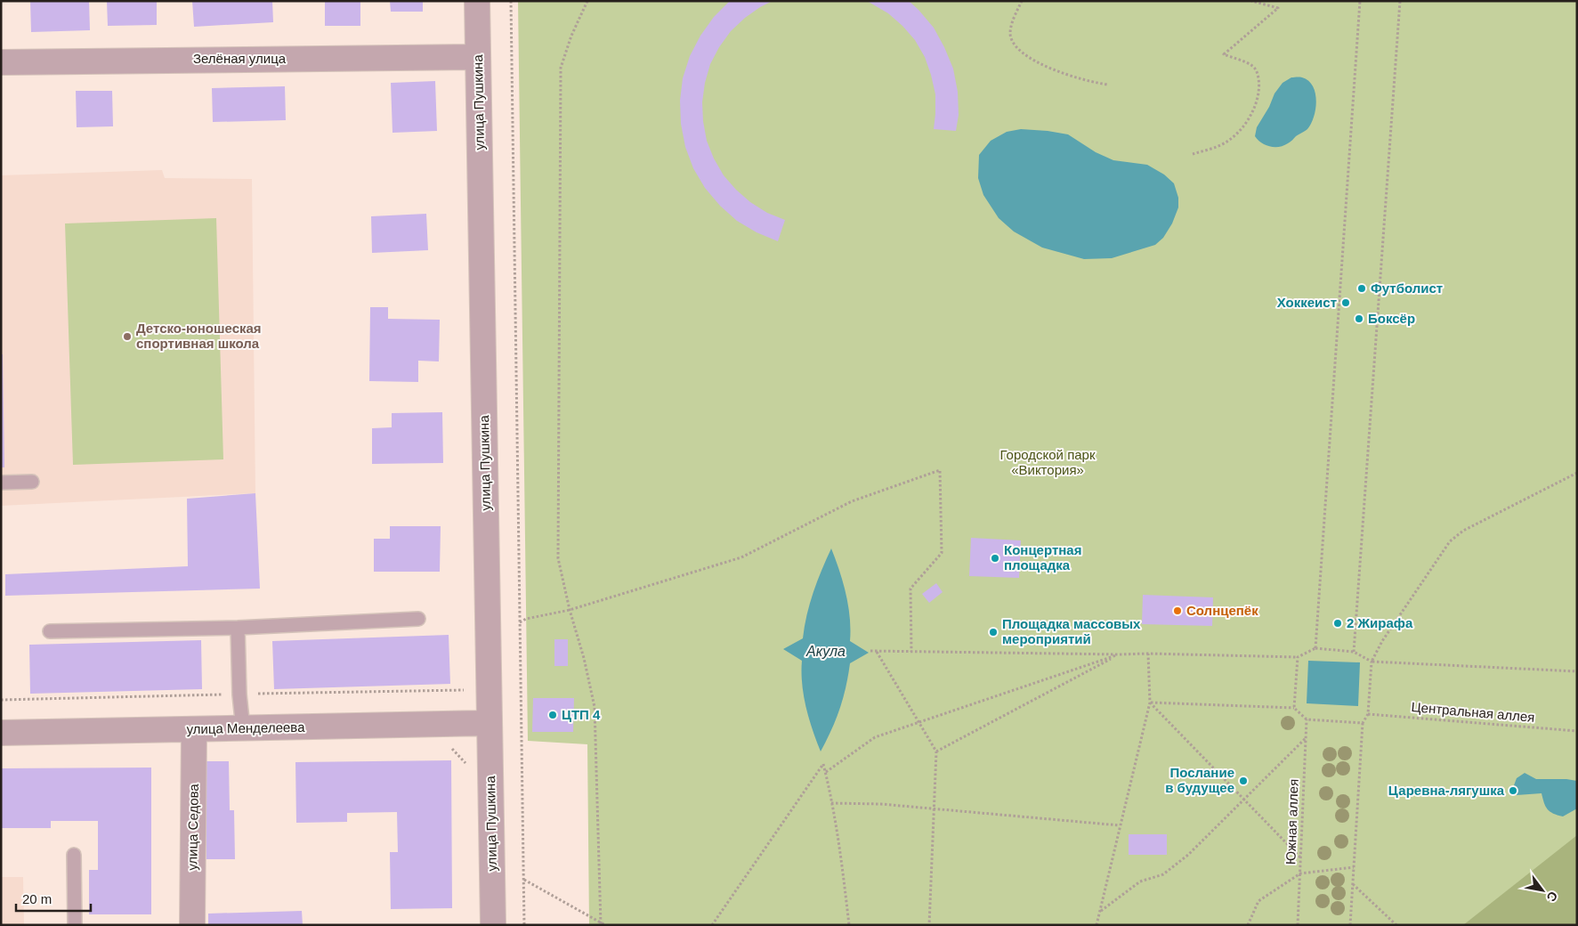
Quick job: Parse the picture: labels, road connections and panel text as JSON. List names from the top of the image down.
{
  "streets": {
    "street": [
      "Зелёная улица",
      "улица Пушкина",
      "улица Менделеева",
      "улица Седова"
    ],
    "path": ["Центральная аллея", "Южная аллея"]
  },
  "crossings": [
    ["Зелёная улица", "улица Пушкина"],
    ["улица Пушкина", "улица Менделеева"],
    ["Центральная аллея", "Южная аллея"],
    ["улица Менделеева", "улица Седова"]
  ],
  "water": ["Акула"],
  "parks": ["Городской парк «Виктория»"],
  "places": [
    "Футболист",
    "Хоккеист",
    "Боксёр",
    "Детско-юношеская спортивная школа",
    "Концертная площадка",
    "Солнцепёк",
    "2 Жирафа",
    "Площадка массовых мероприятий",
    "ЦТП 4",
    "Послание в будущее",
    "Царевна-лягушка"
  ],
  "scale_bar": "20 m",
  "north": "bottom right"
}
